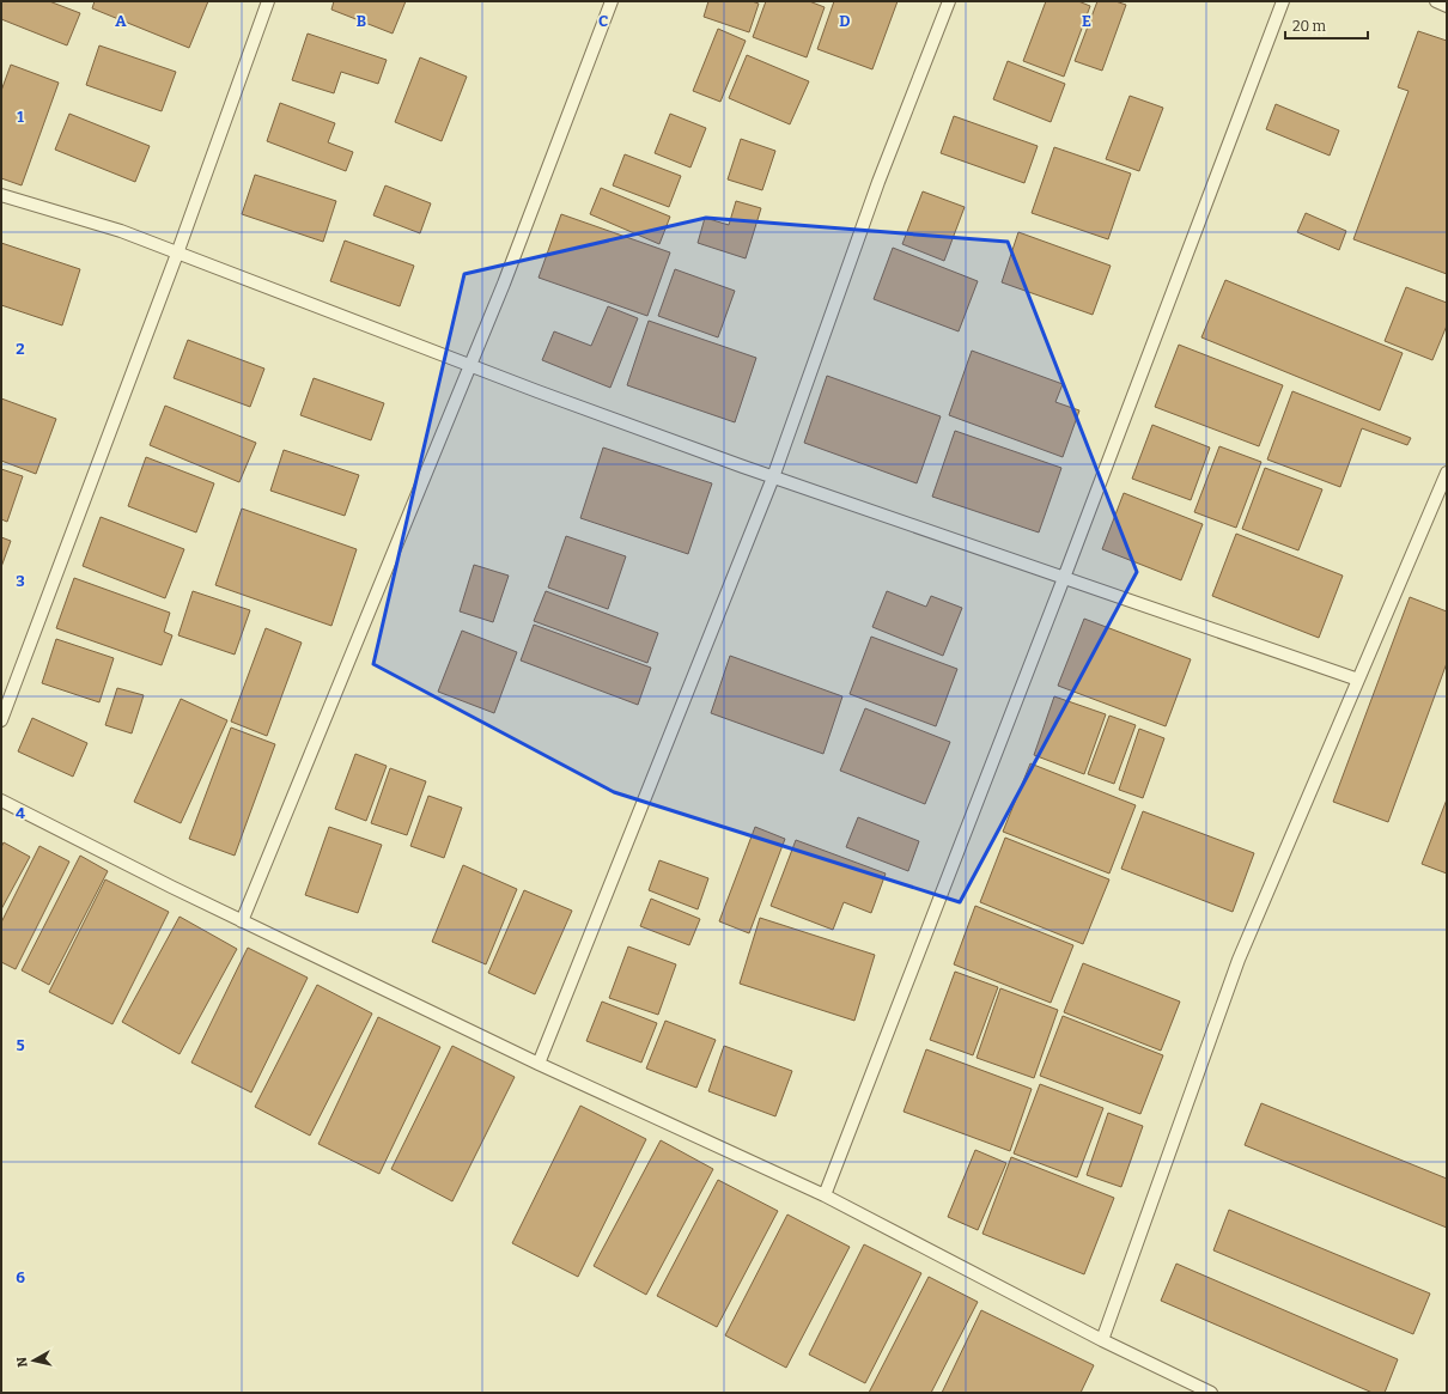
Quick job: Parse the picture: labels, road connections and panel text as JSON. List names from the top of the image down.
{
  "scale_bar": "20 m",
  "north": "left",
  "grid": {
    "columns": [
      "A",
      "B",
      "C",
      "D",
      "E"
    ],
    "rows": [
      "1",
      "2",
      "3",
      "4",
      "5",
      "6"
    ]
  }
}
